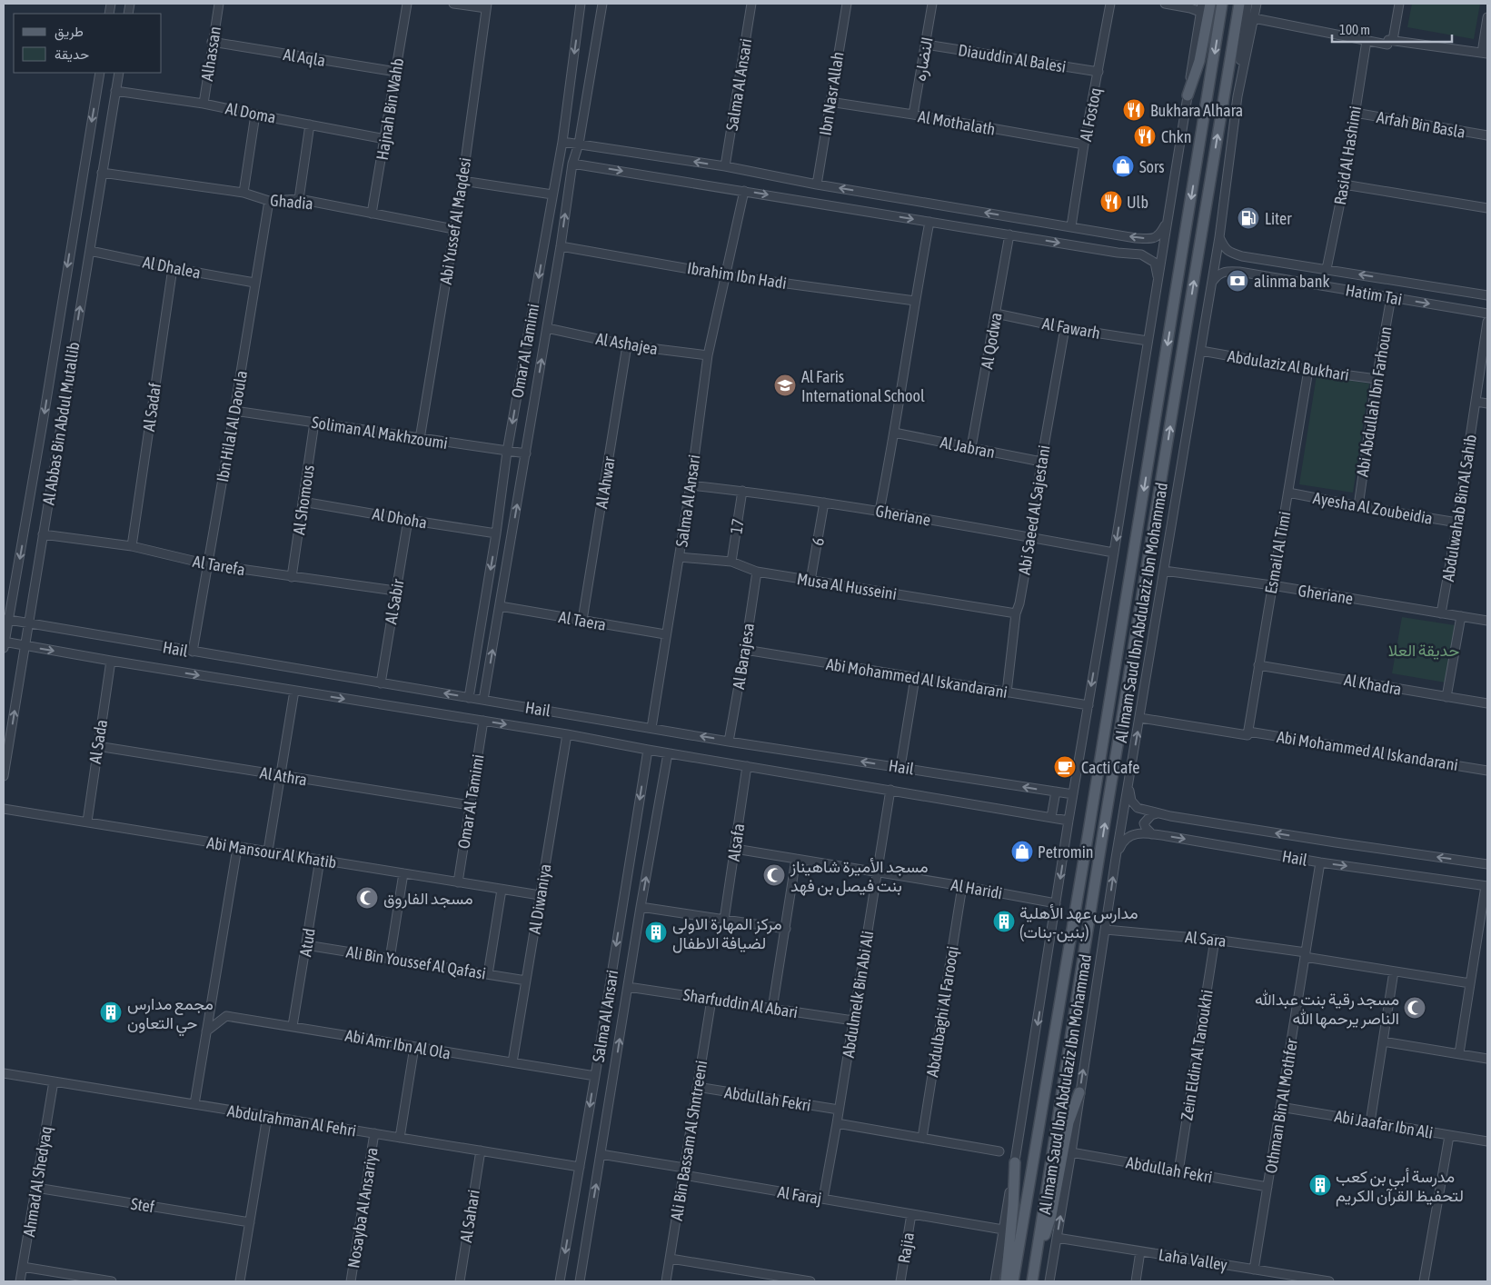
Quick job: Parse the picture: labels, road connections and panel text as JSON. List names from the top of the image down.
{
  "streets": {
    "main road": ["Al Imam Saud Ibn Abdulaziz Ibn Mohammad"],
    "street": [
      "Alhassan",
      "Al Aqla",
      "Diauddin Al Balesi",
      "النضاره",
      "Salma Al Ansari",
      "Ibn Nasr Allah",
      "Hajnah Bin Wahb",
      "Al Doma",
      "Al Fostoq",
      "Al Mothalath",
      "Arfah Bin Basla",
      "Rasid Al Hashimi",
      "Ghadia",
      "Abi Yussef Al Maqdesi",
      "Al Dhalea",
      "Ibrahim Ibn Hadi",
      "Hatim Tai",
      "Al Fawarh",
      "Al Qodwa",
      "Al Ashajea",
      "Omar Al Tamimi",
      "Abdulaziz Al Bukhari",
      "Abi Abdullah Ibn Farhoun",
      "Al Sadaf",
      "Al Abbas Bin Abdul Mutallib",
      "Ibn Hilal Al Daoula",
      "Soliman Al Makhzoumi",
      "Al Jabran",
      "Al Ahwar",
      "Al Shomous",
      "Ayesha Al Zoubeidia",
      "Abdulwahab Bin Al Sahib",
      "Abi Saeed Al Sajestani",
      "Gheriane",
      "Al Dhoha",
      "17",
      "6",
      "Esmail Al Timi",
      "Al Tarefa",
      "Musa Al Husseini",
      "Al Sabir",
      "Al Taera",
      "Hail",
      "Al Barajesa",
      "Abi Mohammed Al Iskandarani",
      "Al Khadra",
      "Al Sada",
      "Al Athra",
      "Alsafa",
      "Abi Mansour Al Khatib",
      "Al Haridi",
      "Al Diwaniya",
      "Al Sara",
      "Atud",
      "Ali Bin Youssef Al Qafasi",
      "Abdulmelk Bin Abi Ali",
      "Sharfuddin Al Abari",
      "Abdulbaghi Al Farooqi",
      "Abi Amr Ibn Al Ola",
      "Zein Eldin Al Tanoukhi",
      "Abdullah Fekri",
      "Othman Bin Al Mothfer",
      "Abdulrahman Al Fehri",
      "Abi Jaafar Ibn Ali",
      "Ali Bin Bassam Al Shntreeni",
      "Ahmad Al Shedyaq",
      "Al Faraj",
      "Stef",
      "Nosayba Al Ansariya",
      "Al Sahari",
      "Rajia",
      "Laha Valley"
    ]
  },
  "crossings": [
    ["Alhassan", "Al Aqla"],
    ["Alhassan", "Al Doma"],
    ["Al Aqla", "Hajnah Bin Wahb"],
    ["Diauddin Al Balesi", "النضاره"],
    ["Diauddin Al Balesi", "Al Fostoq"],
    ["النضاره", "Al Mothalath"],
    ["Salma Al Ansari", "Ibrahim Ibn Hadi"],
    ["Salma Al Ansari", "Al Ashajea"],
    ["Salma Al Ansari", "Gheriane"],
    ["Salma Al Ansari", "Musa Al Husseini"],
    ["Salma Al Ansari", "Al Taera"],
    ["Salma Al Ansari", "Hail"],
    ["Salma Al Ansari", "Sharfuddin Al Abari"],
    ["Salma Al Ansari", "Abi Amr Ibn Al Ola"],
    ["Salma Al Ansari", "Abdulrahman Al Fehri"],
    ["Salma Al Ansari", "Al Faraj"],
    ["Ibn Nasr Allah", "Al Mothalath"],
    ["Hajnah Bin Wahb", "Al Doma"],
    ["Hajnah Bin Wahb", "Ghadia"],
    ["Al Doma", "Al Abbas Bin Abdul Mutallib"],
    ["Al Fostoq", "Al Mothalath"],
    ["Arfah Bin Basla", "Rasid Al Hashimi"],
    ["Rasid Al Hashimi", "Hatim Tai"],
    ["Ghadia", "Abi Yussef Al Maqdesi"],
    ["Ghadia", "Al Abbas Bin Abdul Mutallib"],
    ["Ghadia", "Ibn Hilal Al Daoula"],
    ["Abi Yussef Al Maqdesi", "Soliman Al Makhzoumi"],
    ["Al Dhalea", "Al Sadaf"],
    ["Al Dhalea", "Al Abbas Bin Abdul Mutallib"],
    ["Al Dhalea", "Ibn Hilal Al Daoula"],
    ["Hatim Tai", "Abi Abdullah Ibn Farhoun"],
    ["Hatim Tai", "Al Imam Saud Ibn Abdulaziz Ibn Mohammad"],
    ["Al Fawarh", "Al Qodwa"],
    ["Al Fawarh", "Abi Saeed Al Sajestani"],
    ["Al Qodwa", "Al Jabran"],
    ["Al Ashajea", "Al Ahwar"],
    ["Omar Al Tamimi", "Soliman Al Makhzoumi"],
    ["Omar Al Tamimi", "Al Dhoha"],
    ["Omar Al Tamimi", "Hail"],
    ["Omar Al Tamimi", "Al Athra"],
    ["Omar Al Tamimi", "Abi Mansour Al Khatib"],
    ["Abdulaziz Al Bukhari", "Abi Abdullah Ibn Farhoun"],
    ["Abdulaziz Al Bukhari", "Esmail Al Timi"],
    ["Abdulaziz Al Bukhari", "Al Imam Saud Ibn Abdulaziz Ibn Mohammad"],
    ["Abi Abdullah Ibn Farhoun", "Ayesha Al Zoubeidia"],
    ["Al Sadaf", "Al Tarefa"],
    ["Al Abbas Bin Abdul Mutallib", "Al Tarefa"],
    ["Al Abbas Bin Abdul Mutallib", "Hail"],
    ["Ibn Hilal Al Daoula", "Soliman Al Makhzoumi"],
    ["Ibn Hilal Al Daoula", "Al Tarefa"],
    ["Ibn Hilal Al Daoula", "Hail"],
    ["Soliman Al Makhzoumi", "Al Shomous"],
    ["Al Jabran", "Abi Saeed Al Sajestani"],
    ["Al Ahwar", "Al Taera"],
    ["Al Shomous", "Al Dhoha"],
    ["Al Shomous", "Al Tarefa"],
    ["Ayesha Al Zoubeidia", "Abdulwahab Bin Al Sahib"],
    ["Ayesha Al Zoubeidia", "Esmail Al Timi"],
    ["Abdulwahab Bin Al Sahib", "Gheriane"],
    ["Abi Saeed Al Sajestani", "Gheriane"],
    ["Abi Saeed Al Sajestani", "Musa Al Husseini"],
    ["Abi Saeed Al Sajestani", "Abi Mohammed Al Iskandarani"],
    ["Gheriane", "17"],
    ["Gheriane", "6"],
    ["Gheriane", "Esmail Al Timi"],
    ["Gheriane", "Al Imam Saud Ibn Abdulaziz Ibn Mohammad"],
    ["Al Dhoha", "Al Sabir"],
    ["17", "Musa Al Husseini"],
    ["6", "Musa Al Husseini"],
    ["Esmail Al Timi", "Abi Mohammed Al Iskandarani"],
    ["Esmail Al Timi", "Al Khadra"],
    ["Al Tarefa", "Al Sabir"],
    ["Musa Al Husseini", "Al Barajesa"],
    ["Al Sabir", "Hail"],
    ["Al Imam Saud Ibn Abdulaziz Ibn Mohammad", "Hail"],
    ["Al Imam Saud Ibn Abdulaziz Ibn Mohammad", "Abi Mohammed Al Iskandarani"],
    ["Al Imam Saud Ibn Abdulaziz Ibn Mohammad", "Al Sara"],
    ["Al Imam Saud Ibn Abdulaziz Ibn Mohammad", "Abdullah Fekri"],
    ["Al Imam Saud Ibn Abdulaziz Ibn Mohammad", "Laha Valley"],
    ["Hail", "Al Barajesa"],
    ["Hail", "Al Sada"],
    ["Hail", "Alsafa"],
    ["Hail", "Al Diwaniya"],
    ["Hail", "Abdulmelk Bin Abi Ali"],
    ["Hail", "Othman Bin Al Mothfer"],
    ["Al Barajesa", "Abi Mohammed Al Iskandarani"],
    ["Al Sada", "Al Athra"],
    ["Al Sada", "Abi Mansour Al Khatib"],
    ["Alsafa", "Al Haridi"],
    ["Abi Mansour Al Khatib", "Al Diwaniya"],
    ["Abi Mansour Al Khatib", "Atud"],
    ["Al Haridi", "Abdulmelk Bin Abi Ali"],
    ["Al Haridi", "Abdulbaghi Al Farooqi"],
    ["Al Diwaniya", "Ali Bin Youssef Al Qafasi"],
    ["Al Diwaniya", "Abi Amr Ibn Al Ola"],
    ["Al Sara", "Zein Eldin Al Tanoukhi"],
    ["Al Sara", "Othman Bin Al Mothfer"],
    ["Atud", "Ali Bin Youssef Al Qafasi"],
    ["Atud", "Abi Amr Ibn Al Ola"],
    ["Abdulmelk Bin Abi Ali", "Sharfuddin Al Abari"],
    ["Abdulmelk Bin Abi Ali", "Abdullah Fekri"],
    ["Abdulmelk Bin Abi Ali", "Al Faraj"],
    ["Sharfuddin Al Abari", "Ali Bin Bassam Al Shntreeni"],
    ["Zein Eldin Al Tanoukhi", "Abdullah Fekri"],
    ["Abdullah Fekri", "Othman Bin Al Mothfer"],
    ["Abdullah Fekri", "Ali Bin Bassam Al Shntreeni"],
    ["Othman Bin Al Mothfer", "Abi Jaafar Ibn Ali"],
    ["Othman Bin Al Mothfer", "Laha Valley"],
    ["Abdulrahman Al Fehri", "Ahmad Al Shedyaq"],
    ["Abdulrahman Al Fehri", "Nosayba Al Ansariya"],
    ["Abdulrahman Al Fehri", "Al Sahari"],
    ["Ali Bin Bassam Al Shntreeni", "Al Faraj"],
    ["Ahmad Al Shedyaq", "Stef"],
    ["Al Faraj", "Rajia"]
  ],
  "parks": ["حديقة العلا"],
  "places": {
    "restaurant": ["Bukhara Alhara", "Chkn", "Ulb"],
    "shop": ["Sors", "Petromin"],
    "fuel station": ["Liter"],
    "bank": ["alinma bank"],
    "school or university": ["Al Faris International School"],
    "cafe": ["Cacti Cafe"],
    "mosque": ["مسجد الأميرة شاهيناز بنت فيصل بن فهد", "مسجد الفاروق", "مسجد رقية بنت عبدالله الناصر يرحمها الله"],
    "building": [
      "مدارس عهد الأهلية (بنين-بنات)",
      "مركز المهارة الاولى لضيافة الاطفال",
      "مجمع مدارس حي التعاون",
      "مدرسة أبي بن كعب لتحفيظ القرآن الكريم"
    ]
  },
  "legend": ["طريق", "حديقة"],
  "scale_bar": "100 m"
}
